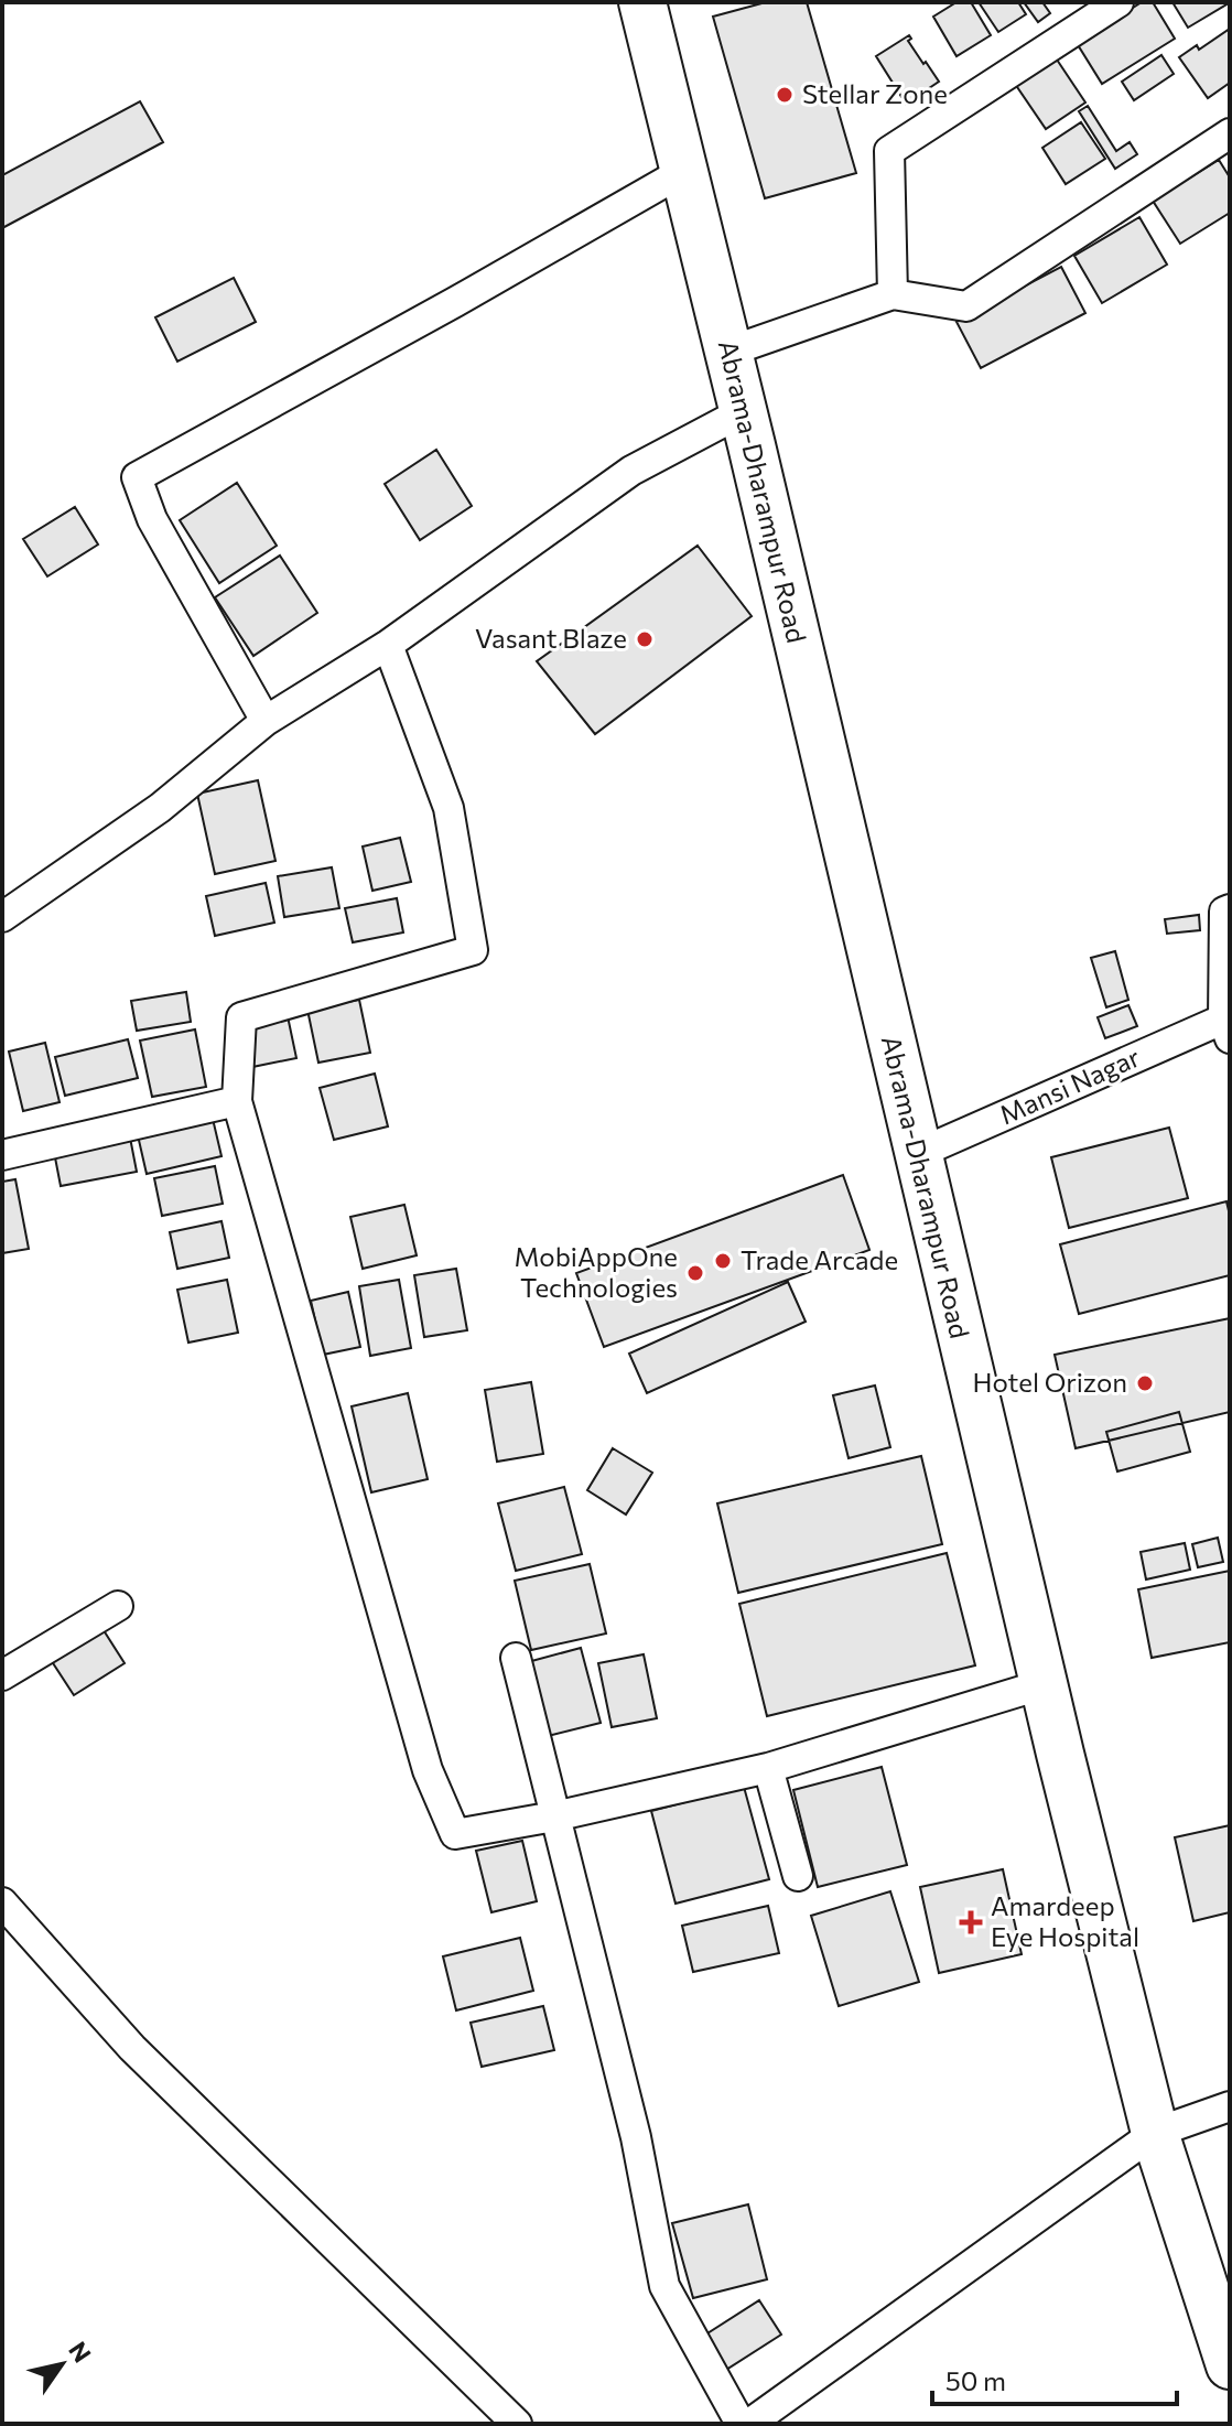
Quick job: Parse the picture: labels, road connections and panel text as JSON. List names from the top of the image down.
{
  "streets": {
    "main road": ["Abrama-Dharampur Road"],
    "street": ["Mansi Nagar"]
  },
  "crossings": [
    ["Abrama-Dharampur Road", "Mansi Nagar"]
  ],
  "places": {
    "other": [
      "Stellar Zone",
      "Vasant Blaze",
      "Trade Arcade",
      "MobiAppOne Technologies",
      "Hotel Orizon"
    ],
    "health": ["Amardeep Eye Hospital"]
  },
  "scale_bar": "50 m",
  "north": "top right"
}
